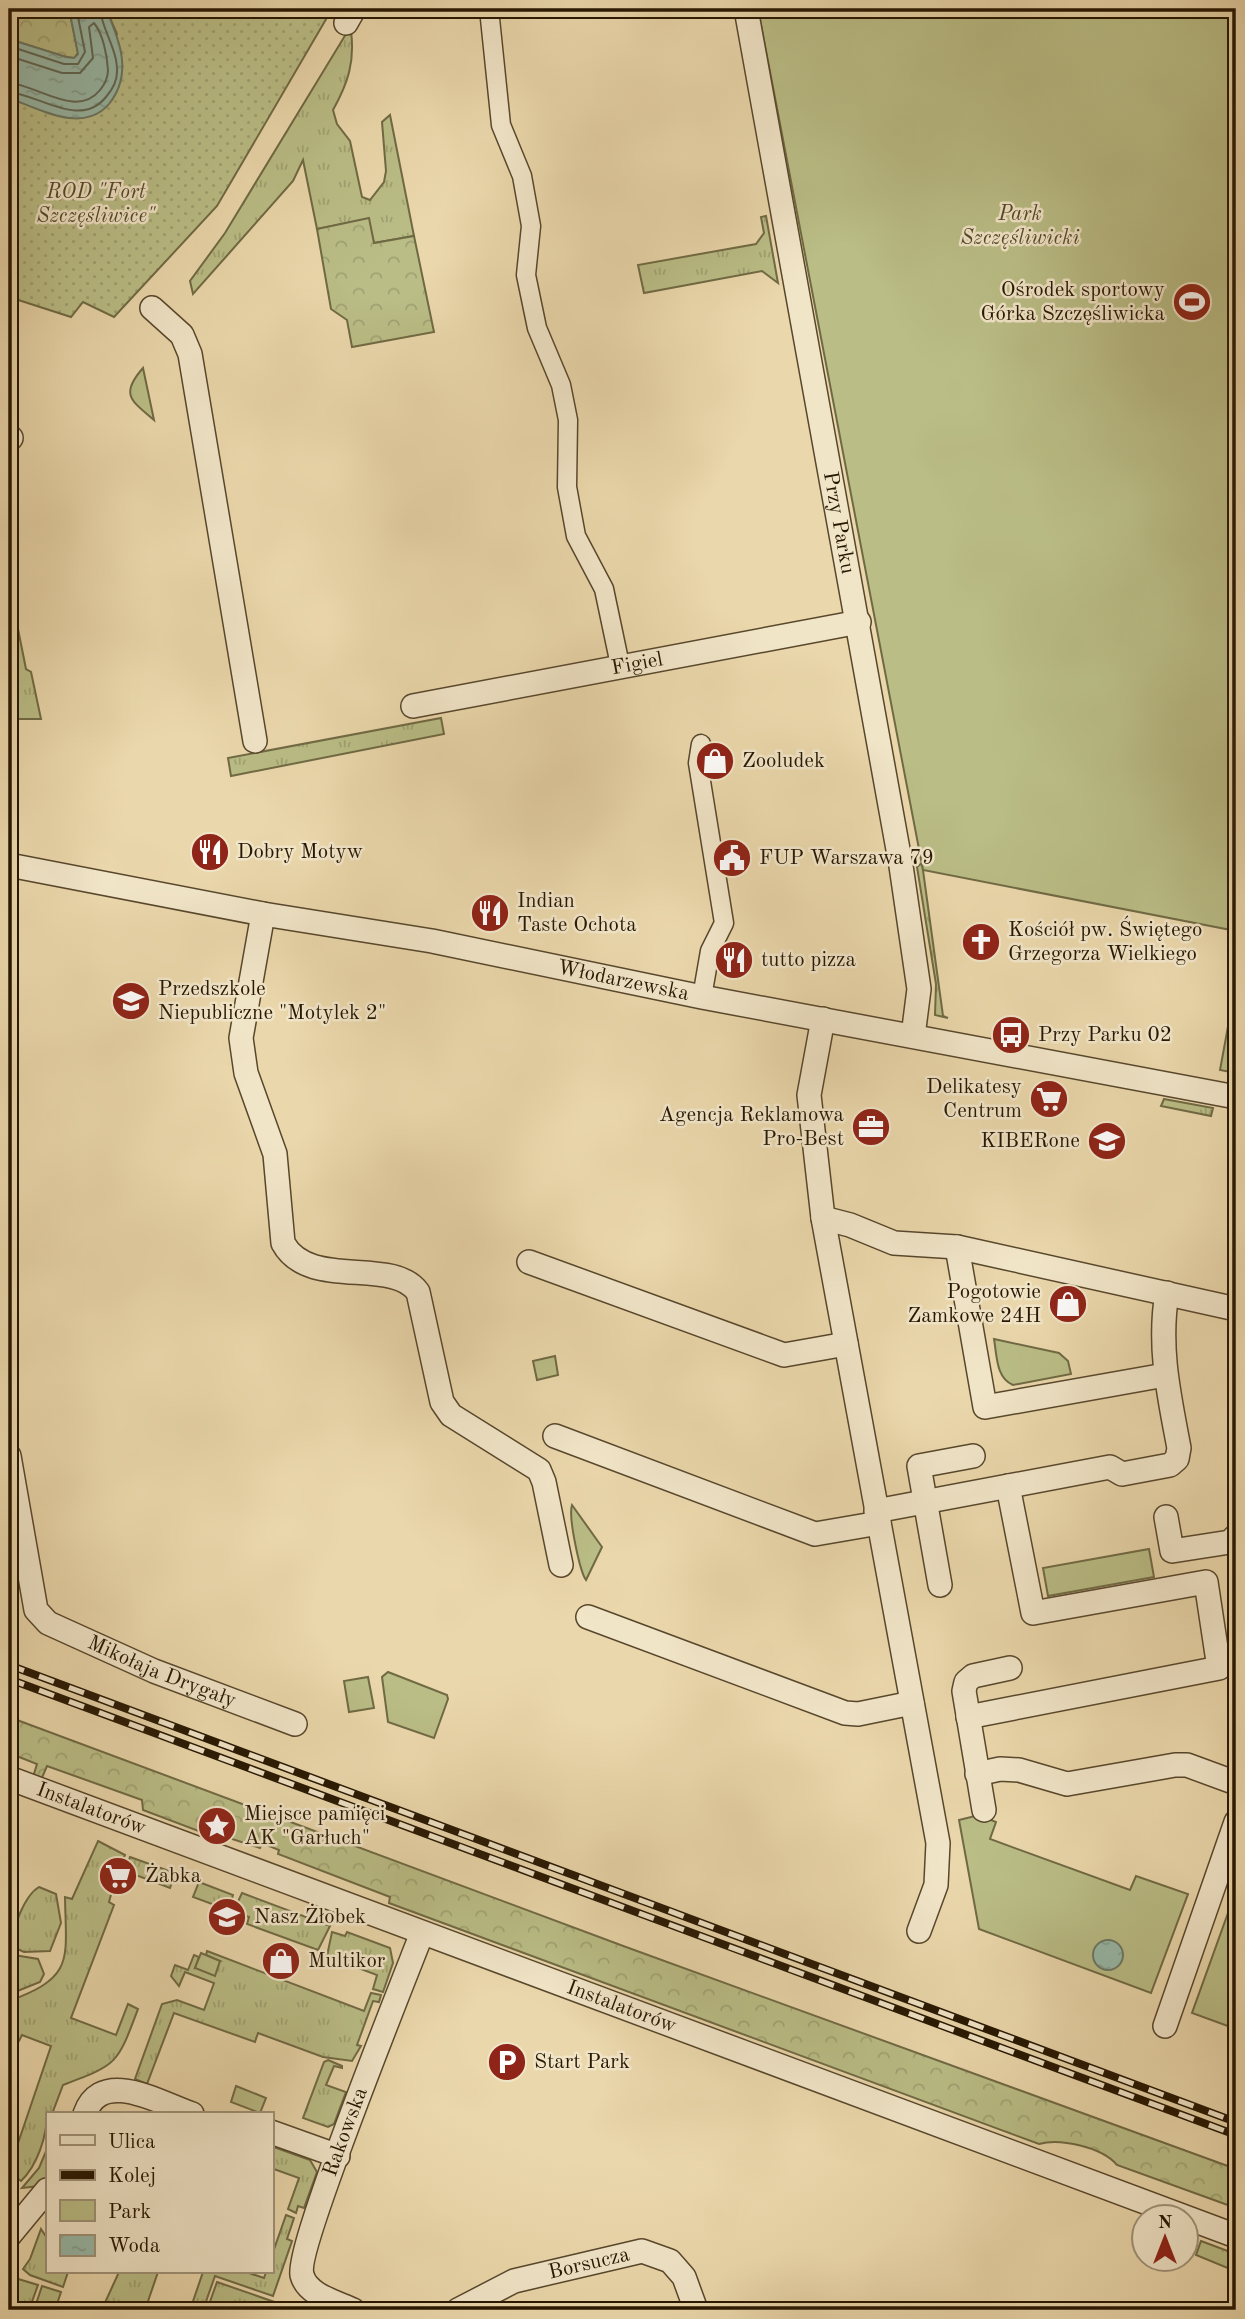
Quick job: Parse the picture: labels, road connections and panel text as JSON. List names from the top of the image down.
{
  "streets": {
    "street": [
      "Przy Parku",
      "Figiel",
      "Włodarzewska",
      "Mikołaja Drygały",
      "Instalatorów",
      "Rakowska",
      "Borsucza"
    ]
  },
  "crossings": [
    ["Przy Parku", "Figiel"],
    ["Przy Parku", "Włodarzewska"],
    ["Instalatorów", "Rakowska"]
  ],
  "parks": ["ROD \"Fort Szczęśliwice\"", "Park Szczęśliwicki"],
  "places": {
    "sports": ["Ośrodek sportowy Górka Szczęśliwicka"],
    "shop": ["Zooludek", "Pogotowie Zamkowe 24H", "Multikor"],
    "restaurant": ["Dobry Motyw", "Indian Taste Ochota", "tutto pizza"],
    "public building": ["FUP Warszawa 79"],
    "church": ["Kościół pw. Świętego Grzegorza Wielkiego"],
    "school or university": ["Przedszkole Niepubliczne \"Motylek 2\"", "KIBERone", "Nasz Żłobek"],
    "bus stop": ["Przy Parku 02"],
    "supermarket": ["Delikatesy Centrum", "Żabka"],
    "office": ["Agencja Reklamowa Pro-Best"],
    "place": ["Miejsce pamięci AK \"Garłuch\""],
    "parking": ["Start Park"]
  },
  "legend": [
    "Ulica",
    "Kolej",
    "Park",
    "Woda"
  ],
  "north": "top"
}
